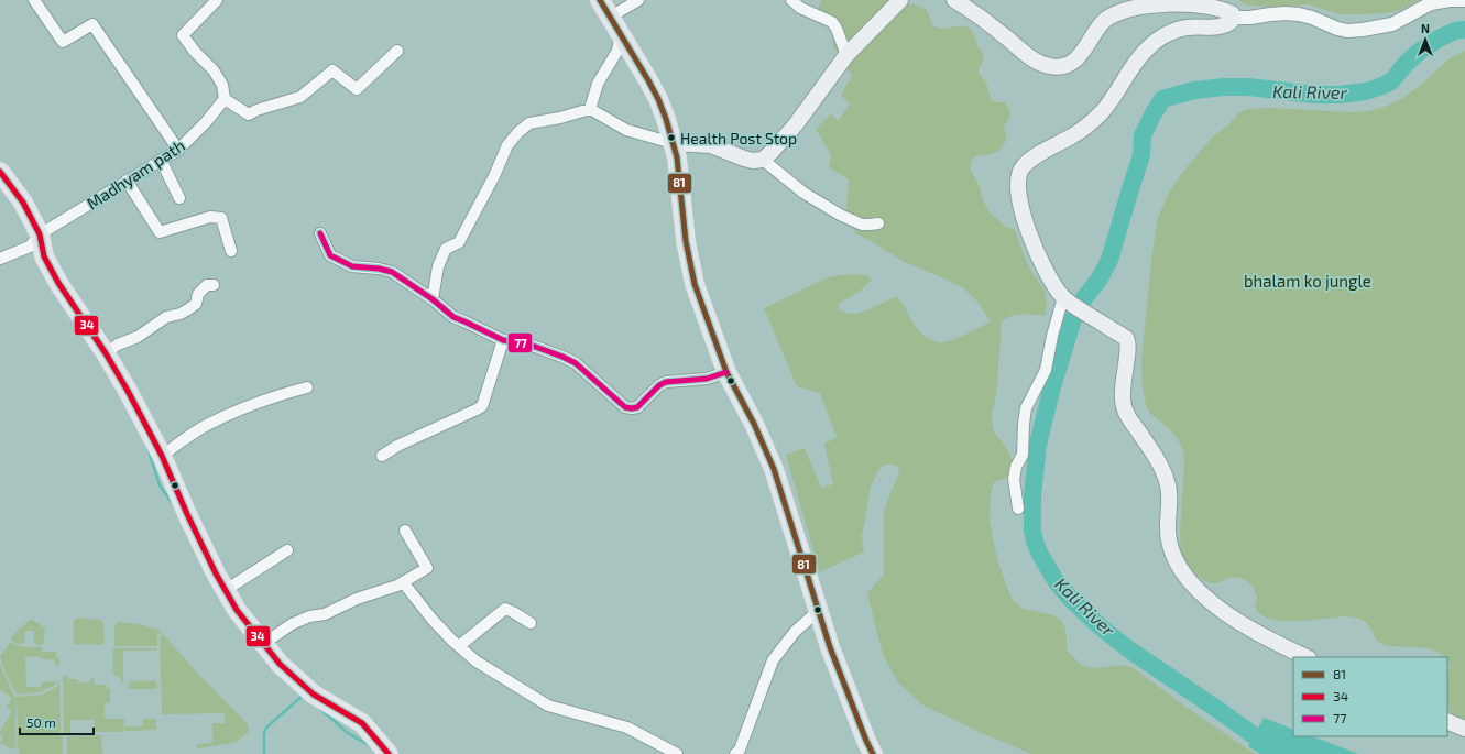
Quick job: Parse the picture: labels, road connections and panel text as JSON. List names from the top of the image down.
{
  "streets": {
    "street": ["Madhyam path"]
  },
  "water": ["Kali River"],
  "parks": ["bhalam ko jungle"],
  "places": ["Health Post Stop"],
  "lines": ["transit line 81", "transit line 34", "transit line 77"],
  "legend": ["81", "34", "77"],
  "scale_bar": "50 m",
  "north": "top"
}
